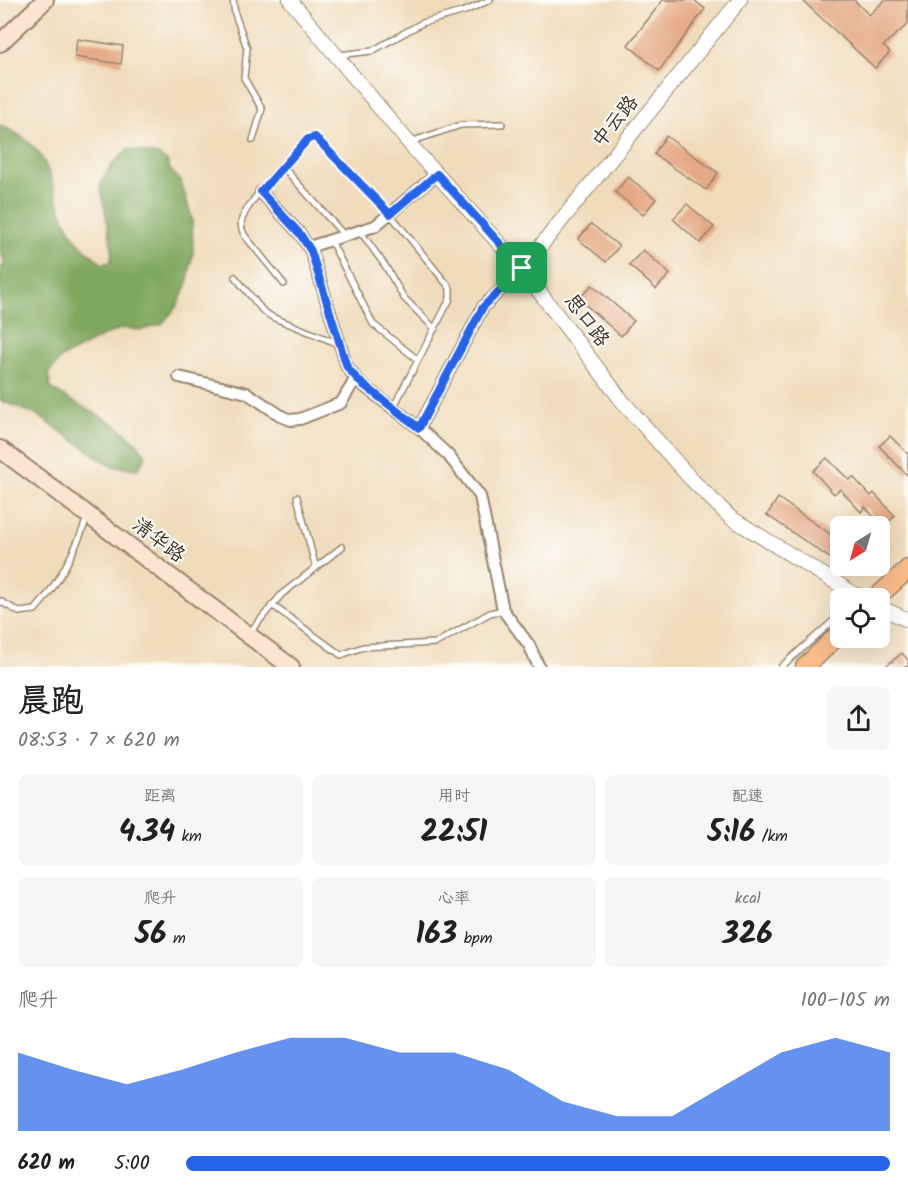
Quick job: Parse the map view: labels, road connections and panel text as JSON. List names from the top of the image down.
{
  "streets": {
    "main road": ["清华路"],
    "street": ["中云路", "思口路"]
  },
  "crossings": [
    ["中云路", "思口路"]
  ],
  "north": "bottom left",
  "page": {
    "heading": ["晨跑", "08:53 · 7 × 620 m"],
    "stats": [
      ["距离", "4.34 km"],
      ["用时", "22:51"],
      ["配速", "5:16 /km"],
      ["爬升", "56 m"],
      ["心率", "163 bpm"],
      ["kcal", "326"]
    ],
    "chart": ["爬升", "100–105 m"],
    "list": [
      {
        "name": "620 m",
        "note": "5:00"
      }
    ]
  }
}
